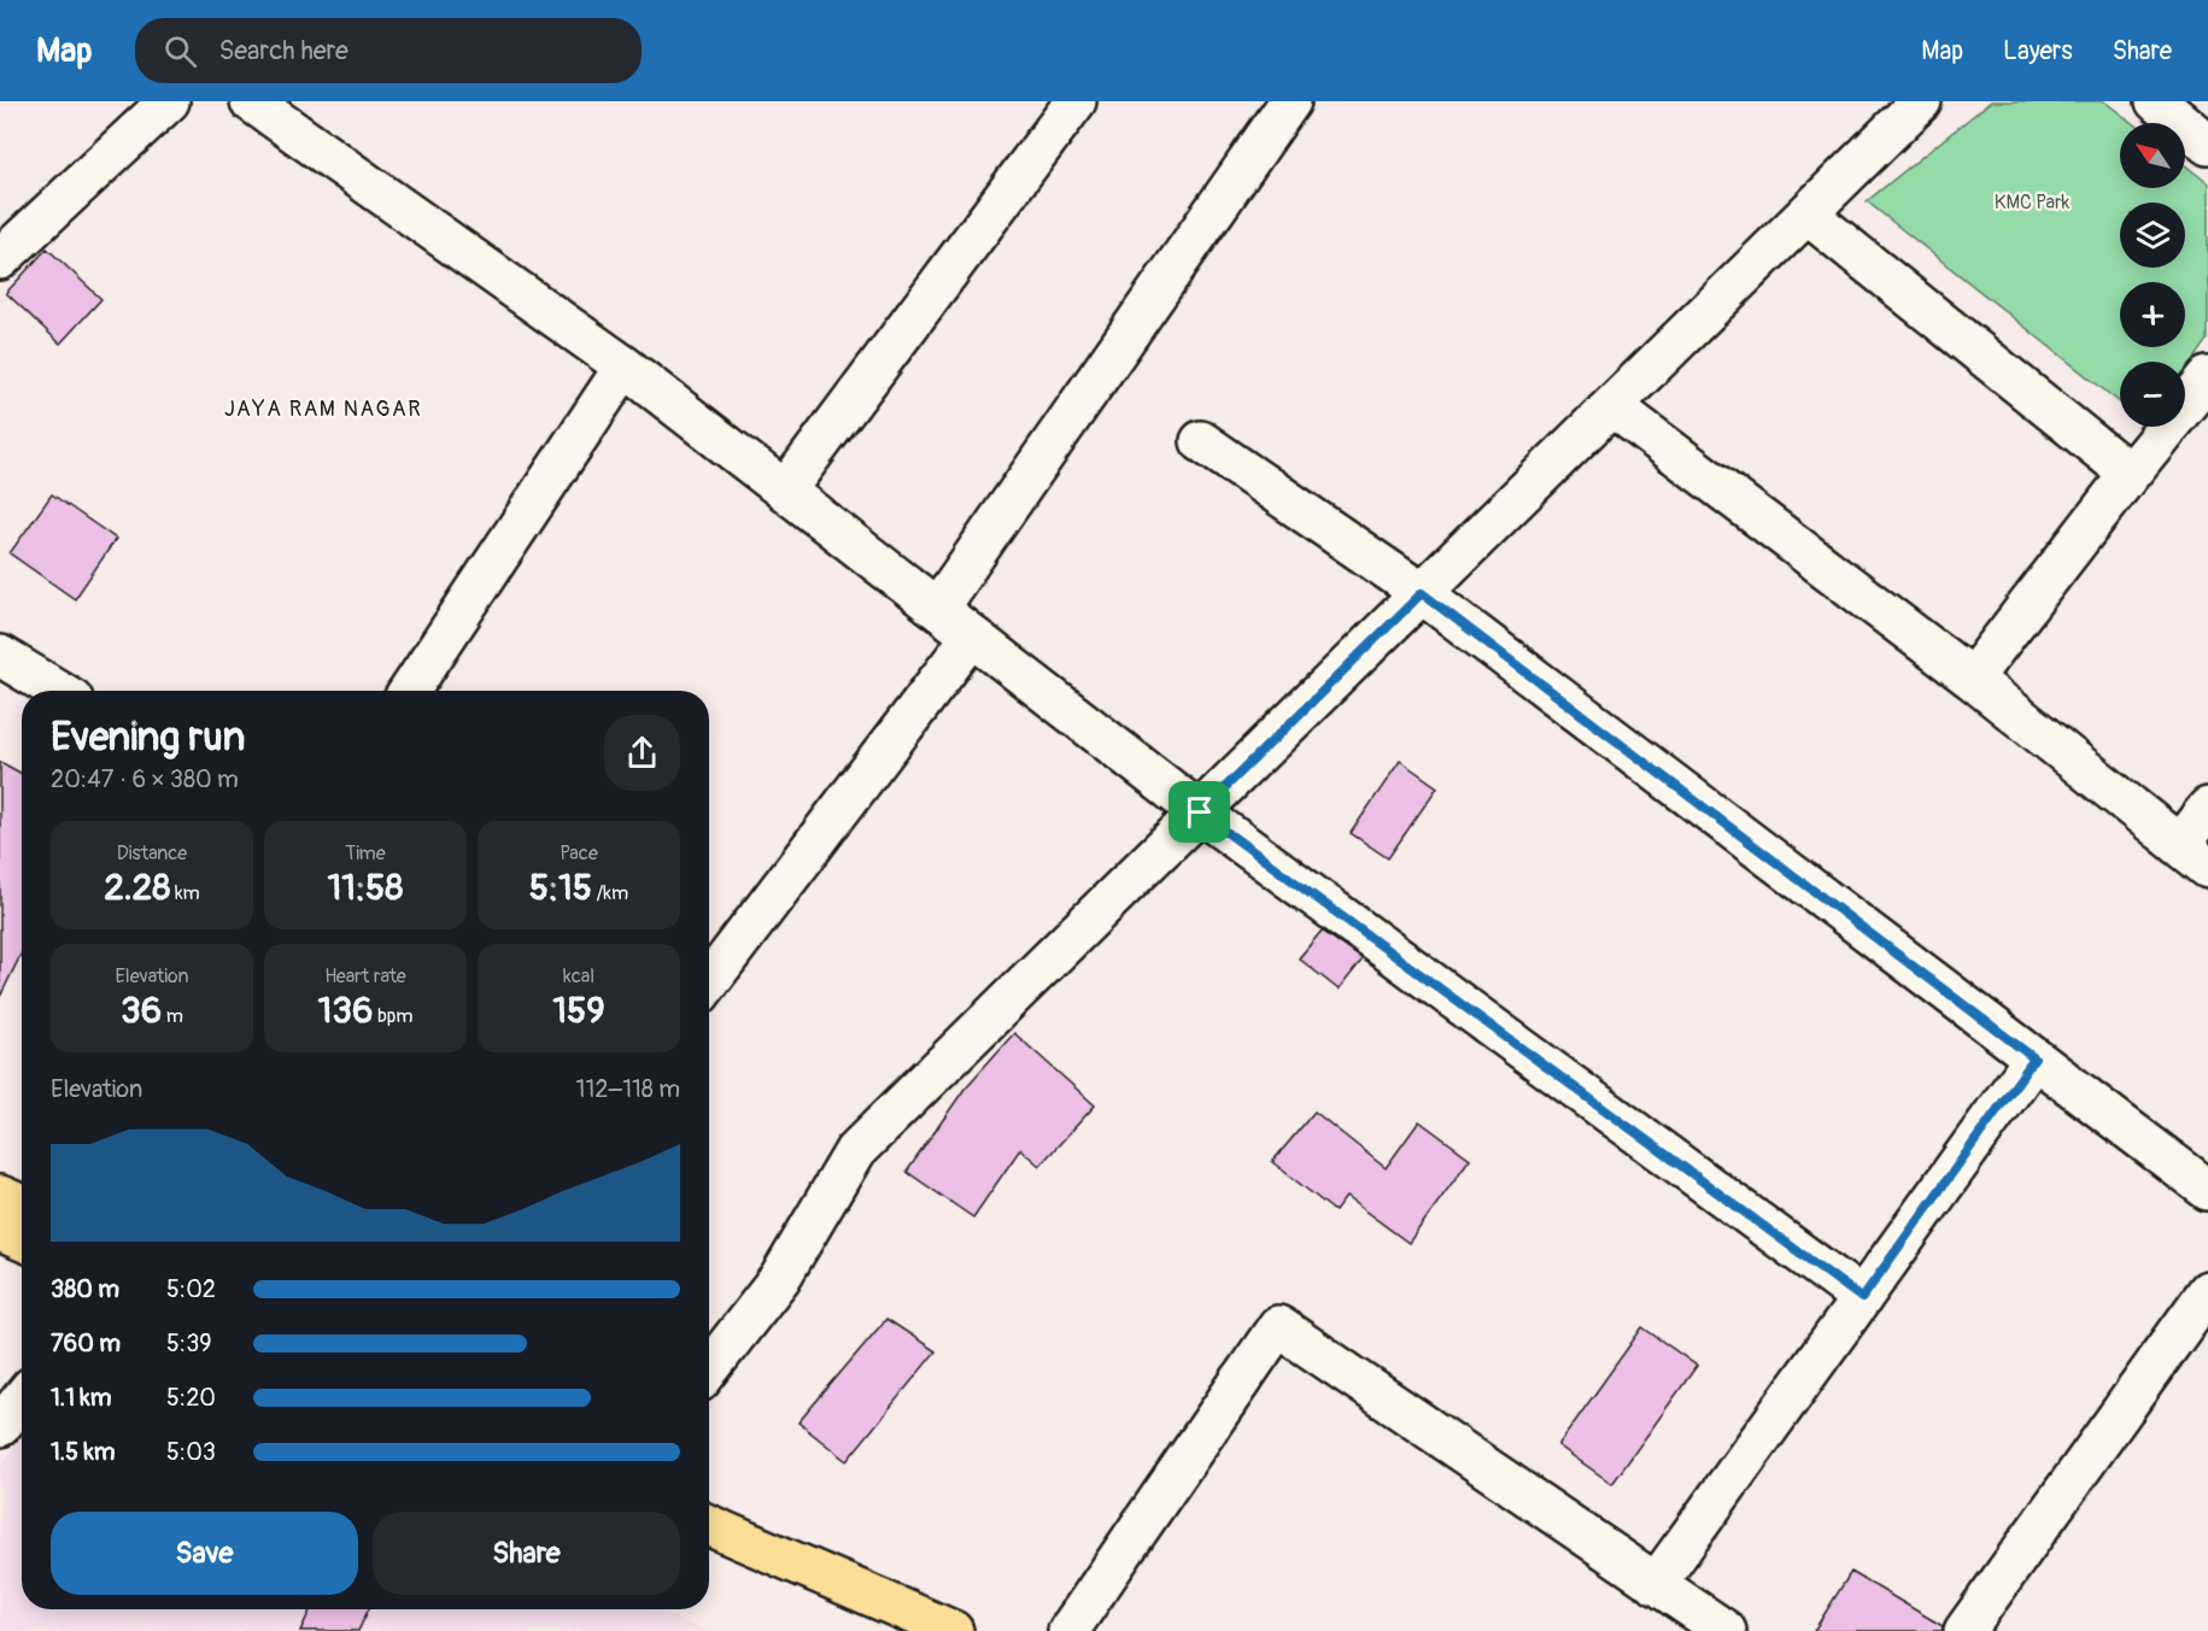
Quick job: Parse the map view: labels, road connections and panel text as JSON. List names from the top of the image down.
{
  "districts": ["JAYA RAM NAGAR"],
  "parks": ["KMC Park"],
  "north": "top left",
  "page": {
    "header": "Map",
    "search": "Search here",
    "nav": ["Map", "Layers", "Share"],
    "map_buttons": ["+", "−"],
    "heading": ["Evening run", "20:47 · 6 × 380 m"],
    "stats": [
      ["Distance", "2.28 km"],
      ["Time", "11:58"],
      ["Pace", "5:15 /km"],
      ["Elevation", "36 m"],
      ["Heart rate", "136 bpm"],
      ["kcal", "159"]
    ],
    "chart": ["Elevation", "112–118 m"],
    "list": [
      {
        "name": "380 m",
        "note": "5:02"
      },
      {
        "name": "760 m",
        "note": "5:39"
      },
      {
        "name": "1.1 km",
        "note": "5:20"
      },
      {
        "name": "1.5 km",
        "note": "5:03"
      }
    ],
    "buttons": ["Save", "Share"]
  }
}
